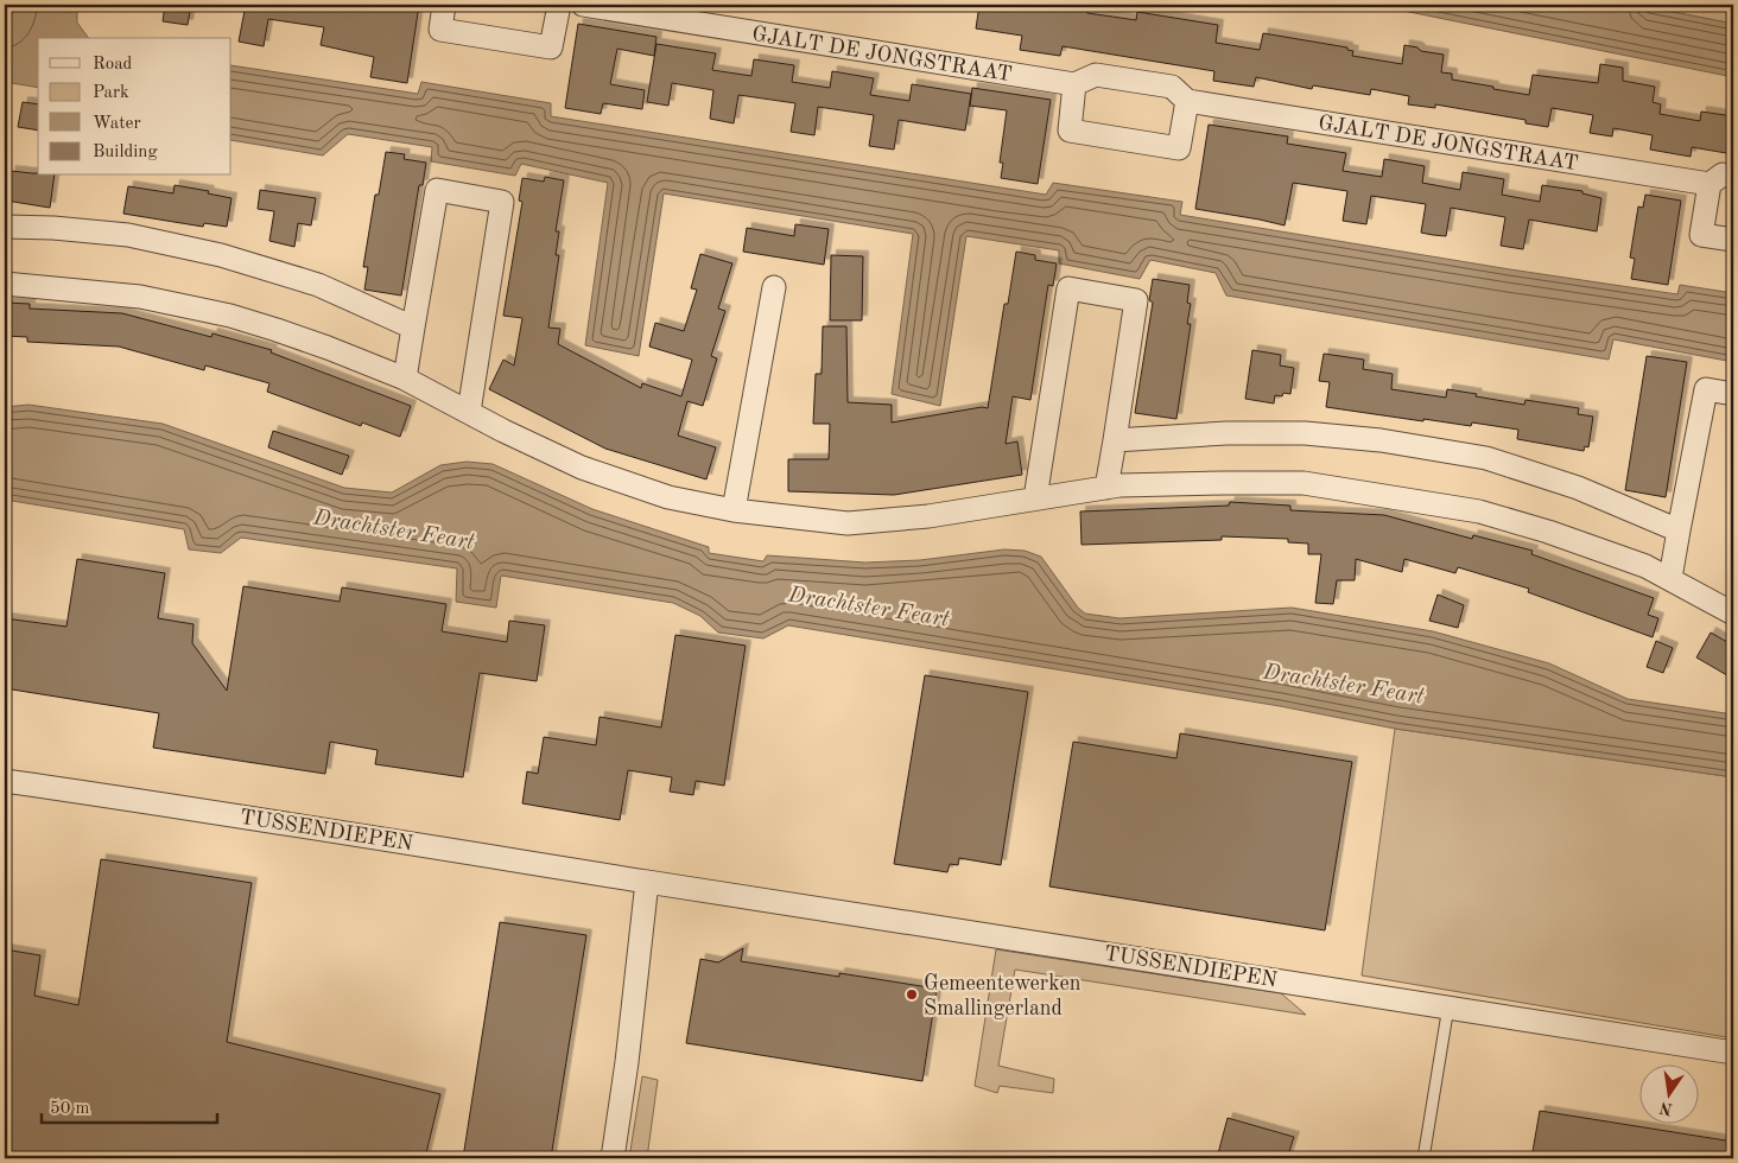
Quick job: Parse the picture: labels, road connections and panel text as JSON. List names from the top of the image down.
{
  "streets": {
    "street": ["GJALT DE JONGSTRAAT", "TUSSENDIEPEN"]
  },
  "water": ["Drachtster Feart"],
  "places": ["Gemeentewerken Smallingerland"],
  "legend": [
    "Road",
    "Park",
    "Water",
    "Building"
  ],
  "scale_bar": "50 m",
  "north": "bottom"
}
